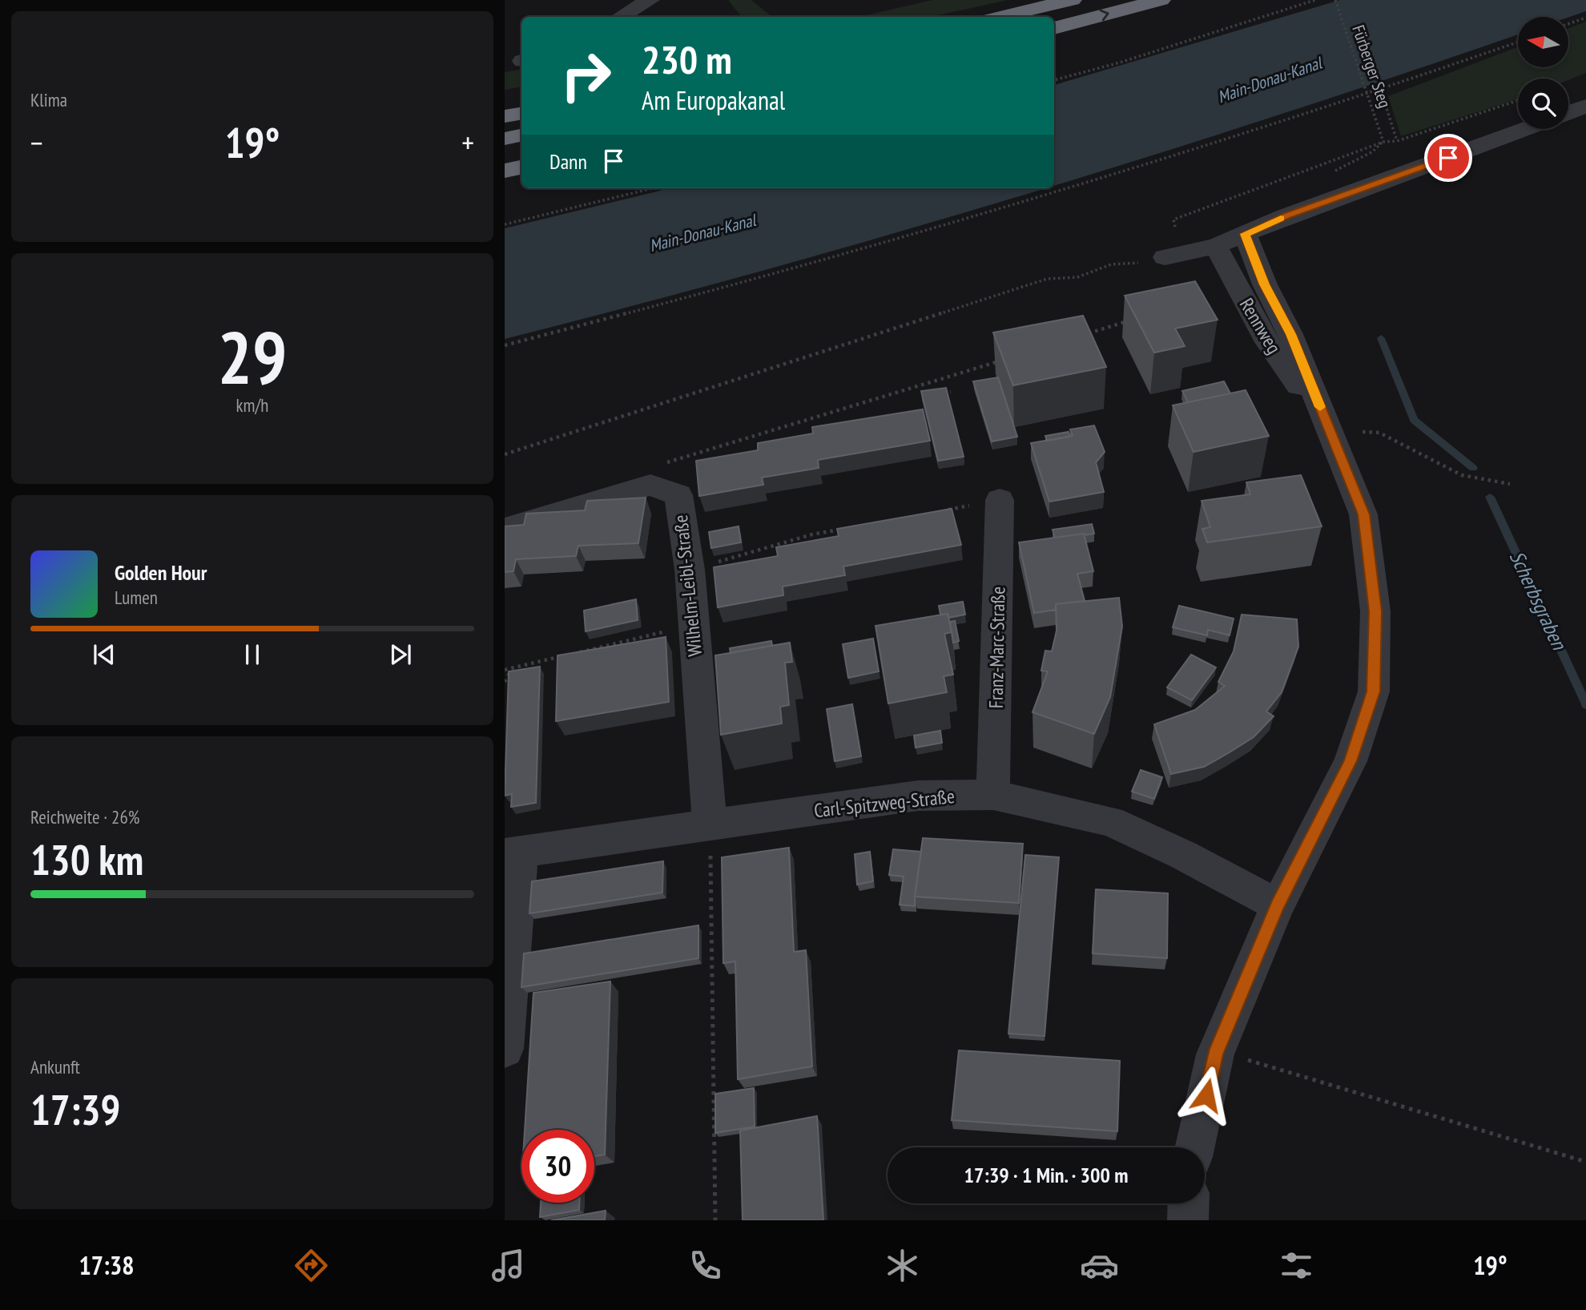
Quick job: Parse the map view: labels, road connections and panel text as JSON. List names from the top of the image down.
{
  "streets": {
    "street": [
      "Rennweg",
      "Wilhelm-Leibl-Straße",
      "Franz-Marc-Straße",
      "Carl-Spitzweg-Straße"
    ],
    "path": ["Fürberger Steg"]
  },
  "crossings": [
    ["Rennweg", "Carl-Spitzweg-Straße"],
    ["Wilhelm-Leibl-Straße", "Carl-Spitzweg-Straße"],
    ["Franz-Marc-Straße", "Carl-Spitzweg-Straße"]
  ],
  "water": ["Main-Donau-Kanal", "Scherbsgraben"],
  "north": "left",
  "page": {
    "tile": [
      "Klima",
      ["29", "km/h"],
      ["Reichweite · 26%", "130 km"],
      ["Ankunft", "17:39"]
    ],
    "turn": ["230 m", "Am Europakanal"],
    "heat": ["−", "19°", "+"],
    "then": "Dann",
    "song": ["Golden Hour", "Lumen"],
    "limit": "30",
    "trip": "17:39 · 1 Min. · 300 m",
    "tabs": ["17:38", "19°"]
  }
}
